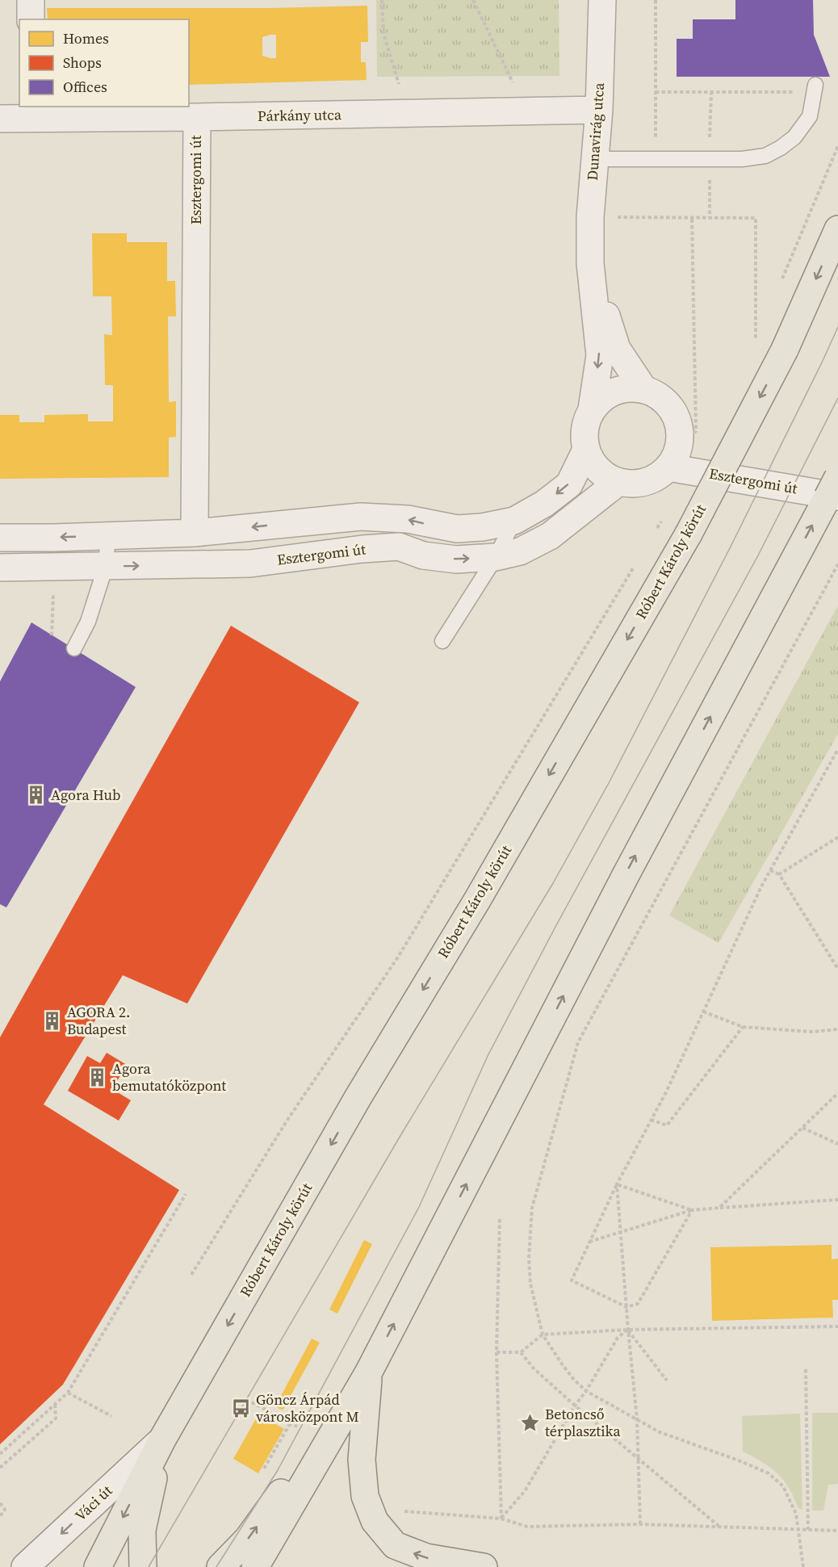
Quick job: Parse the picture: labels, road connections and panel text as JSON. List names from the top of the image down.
{
  "streets": {
    "main road": ["Róbert Károly körút"],
    "street": [
      "Párkány utca",
      "Dunavirág utca",
      "Esztergomi út",
      "Váci út"
    ]
  },
  "crossings": [
    ["Párkány utca", "Dunavirág utca"],
    ["Párkány utca", "Esztergomi út"],
    ["Dunavirág utca", "Esztergomi út"],
    ["Róbert Károly körút", "Váci út"]
  ],
  "one_way": ["Váci út"],
  "places": {
    "building": ["Agora Hub", "AGORA 2. Budapest", "Agora bemutatóközpont"],
    "bus stop": ["Göncz Árpád városközpont M"],
    "place": ["Betoncső térplasztika"]
  },
  "legend": ["Homes", "Shops", "Offices"]
}
